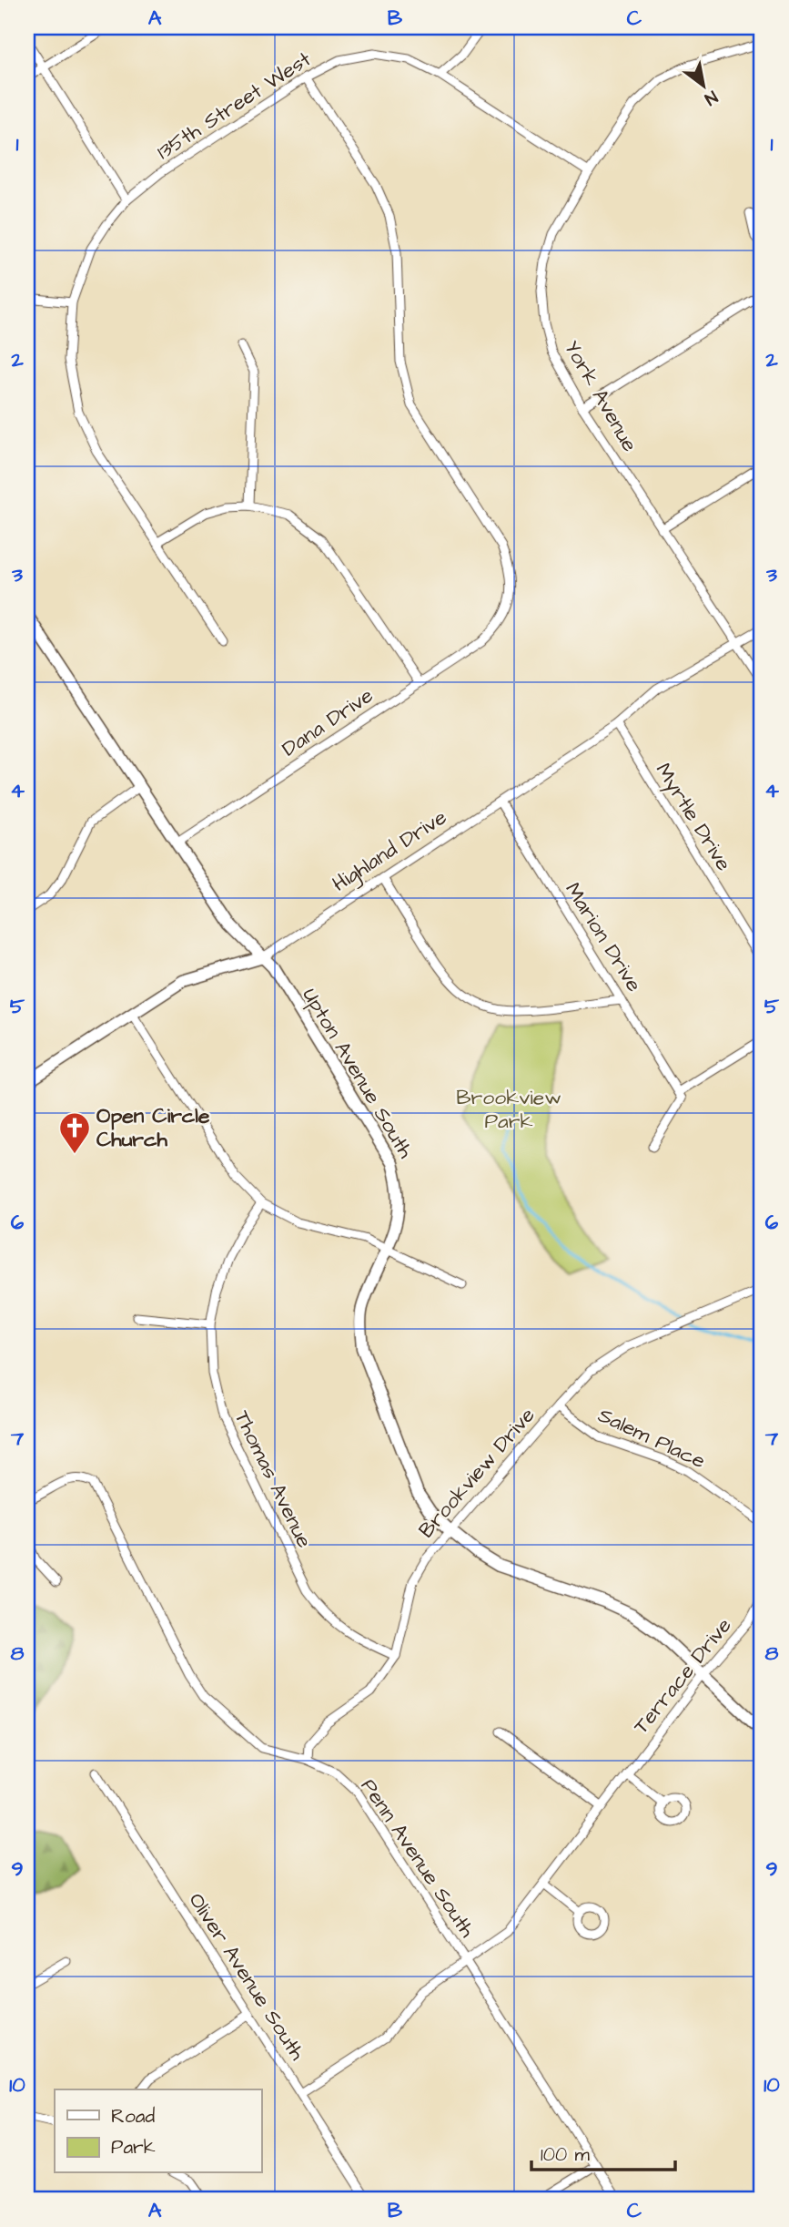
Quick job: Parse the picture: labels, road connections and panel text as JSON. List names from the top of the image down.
{
  "streets": {
    "street": [
      "135th Street West",
      "York Avenue",
      "Dana Drive",
      "Myrtle Drive",
      "Highland Drive",
      "Marion Drive",
      "Upton Avenue South",
      "Salem Place",
      "Brookview Drive",
      "Thomas Avenue",
      "Terrace Drive",
      "Penn Avenue South",
      "Oliver Avenue South"
    ]
  },
  "crossings": [
    ["135th Street West", "York Avenue"],
    ["135th Street West", "Dana Drive"],
    ["York Avenue", "Highland Drive"],
    ["Dana Drive", "Upton Avenue South"],
    ["Myrtle Drive", "Highland Drive"],
    ["Highland Drive", "Marion Drive"],
    ["Highland Drive", "Upton Avenue South"],
    ["Upton Avenue South", "Brookview Drive"],
    ["Upton Avenue South", "Terrace Drive"],
    ["Salem Place", "Brookview Drive"],
    ["Brookview Drive", "Thomas Avenue"],
    ["Brookview Drive", "Penn Avenue South"],
    ["Terrace Drive", "Penn Avenue South"],
    ["Terrace Drive", "Oliver Avenue South"]
  ],
  "parks": ["Brookview Park"],
  "places": {
    "church": ["Open Circle Church"]
  },
  "legend": ["Road", "Park"],
  "scale_bar": "100 m",
  "north": "bottom right",
  "grid": {
    "columns": ["A", "B", "C"],
    "rows": [
      "1",
      "2",
      "3",
      "4",
      "5",
      "6",
      "7",
      "8",
      "9",
      "10"
    ]
  }
}
